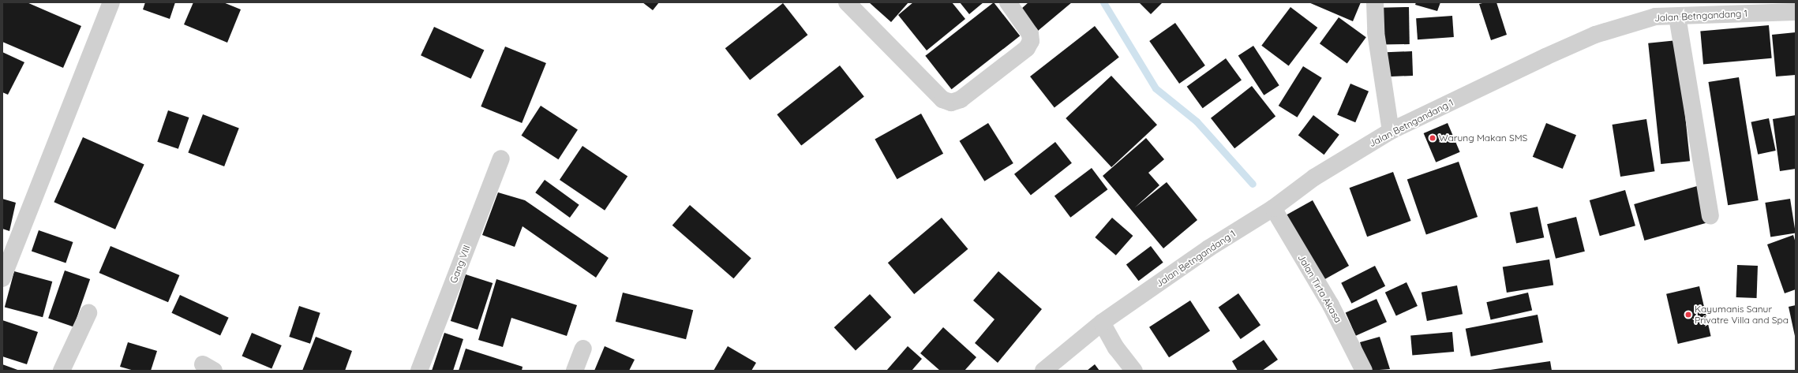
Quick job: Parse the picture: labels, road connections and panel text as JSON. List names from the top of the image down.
{
  "streets": {
    "street": ["Jalan Betngandang 1", "Gang VIII", "Jalan Tirta Akasa"]
  },
  "crossings": [
    ["Jalan Betngandang 1", "Jalan Tirta Akasa"]
  ],
  "places": ["Warung Makan SMS", "Kayumanis Sanur Privatre Villa and Spa"]
}
